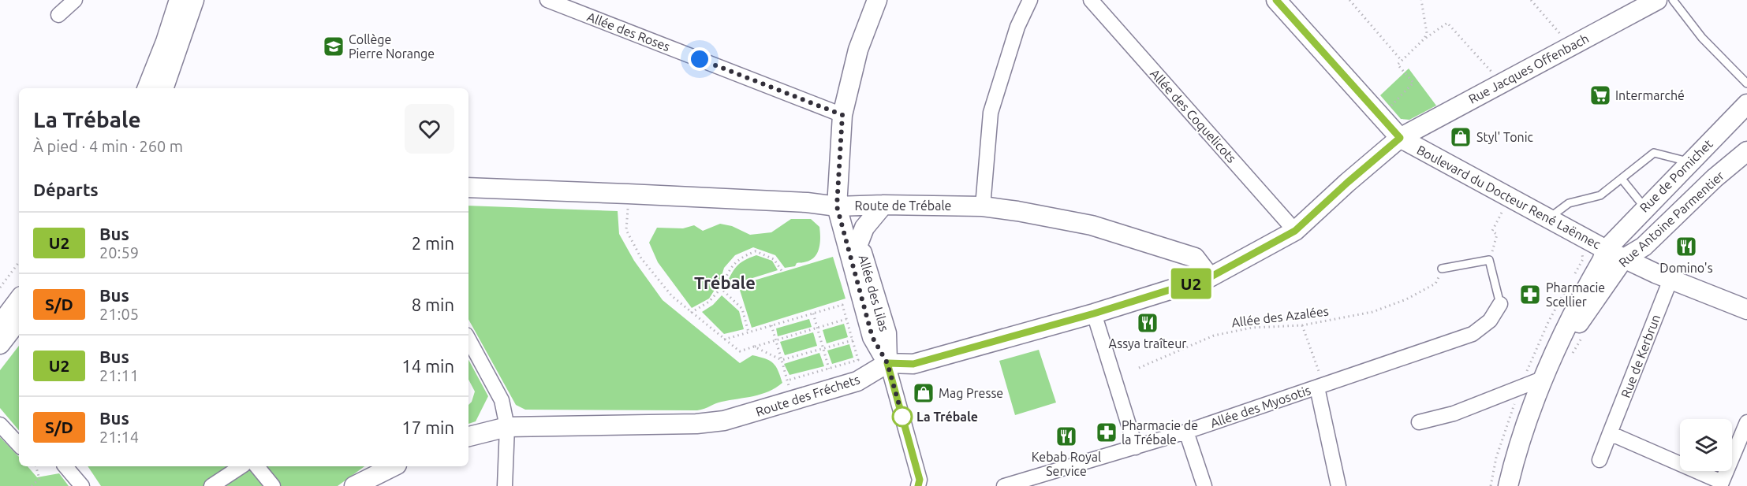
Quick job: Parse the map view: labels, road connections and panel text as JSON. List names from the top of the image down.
{
  "streets": {
    "street": [
      "Allée des Roses",
      "Rue Jacques Offenbach",
      "Allée des Coquelicots",
      "Rue de Pornichet",
      "Boulevard du Docteur René Laënnec",
      "Route de Trébale",
      "Rue Antoine Parmentier",
      "Allée des Lilas",
      "Rue de Kerbrun",
      "Route des Fréchets",
      "Allée des Myosotis"
    ],
    "path": ["Allée des Azalées"]
  },
  "crossings": [
    ["Allée des Roses", "Allée des Lilas"],
    ["Rue Jacques Offenbach", "Boulevard du Docteur René Laënnec"],
    ["Rue de Pornichet", "Boulevard du Docteur René Laënnec"],
    ["Boulevard du Docteur René Laënnec", "Rue Antoine Parmentier"],
    ["Boulevard du Docteur René Laënnec", "Rue de Kerbrun"],
    ["Route de Trébale", "Allée des Lilas"],
    ["Allée des Lilas", "Route des Fréchets"]
  ],
  "districts": ["Trébale"],
  "places": {
    "school or university": ["Collège Pierre Norange"],
    "supermarket": ["Intermarché"],
    "shop": ["Styl' Tonic", "Mag Presse"],
    "restaurant": ["Domino's", "Assya traîteur", "Kebab Royal Service"],
    "pharmacy": ["Pharmacie Scellier", "Pharmacie de la Trébale"],
    "other": ["La Trébale"]
  },
  "lines": ["bus line U2"],
  "page": {
    "on_map": "U2",
    "heading": [
      ["La Trébale", "À pied · 4 min · 260 m"],
      "Départs"
    ],
    "list": [
      {
        "mark": "U2",
        "name": "Bus",
        "note": "20:59",
        "value": "2 min"
      },
      {
        "mark": "S/D",
        "name": "Bus",
        "note": "21:05",
        "value": "8 min"
      },
      {
        "mark": "U2",
        "name": "Bus",
        "note": "21:11",
        "value": "14 min"
      },
      {
        "mark": "S/D",
        "name": "Bus",
        "note": "21:14",
        "value": "17 min"
      }
    ]
  }
}
